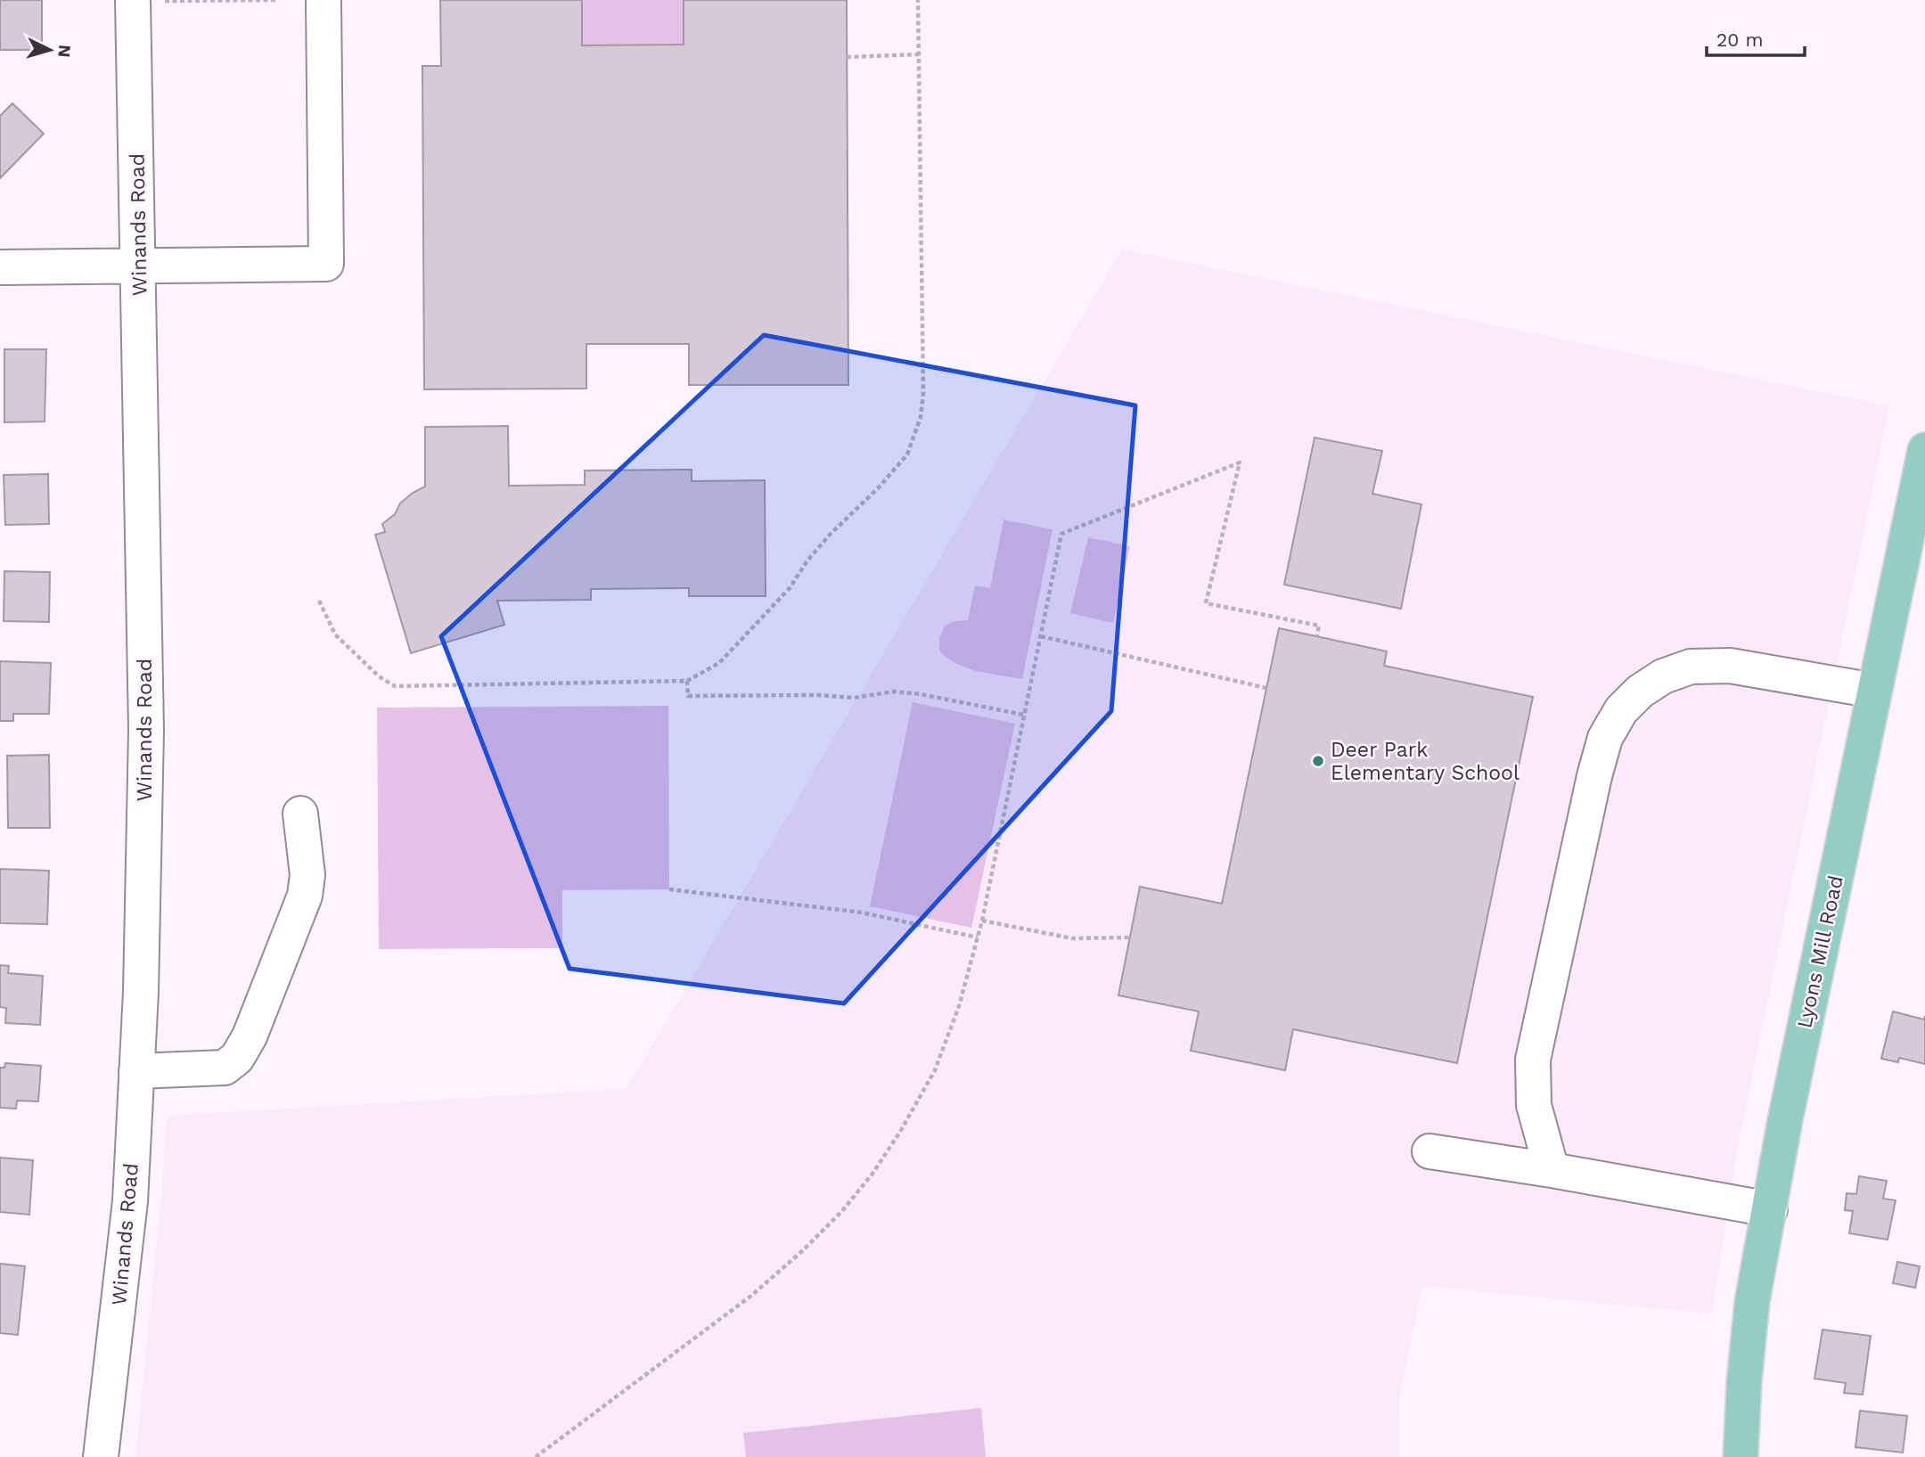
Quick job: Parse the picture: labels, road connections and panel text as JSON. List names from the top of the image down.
{
  "streets": {
    "main road": ["Lyons Mill Road"],
    "street": ["Winands Road"]
  },
  "places": ["Deer Park Elementary School"],
  "scale_bar": "20 m",
  "north": "right"
}
